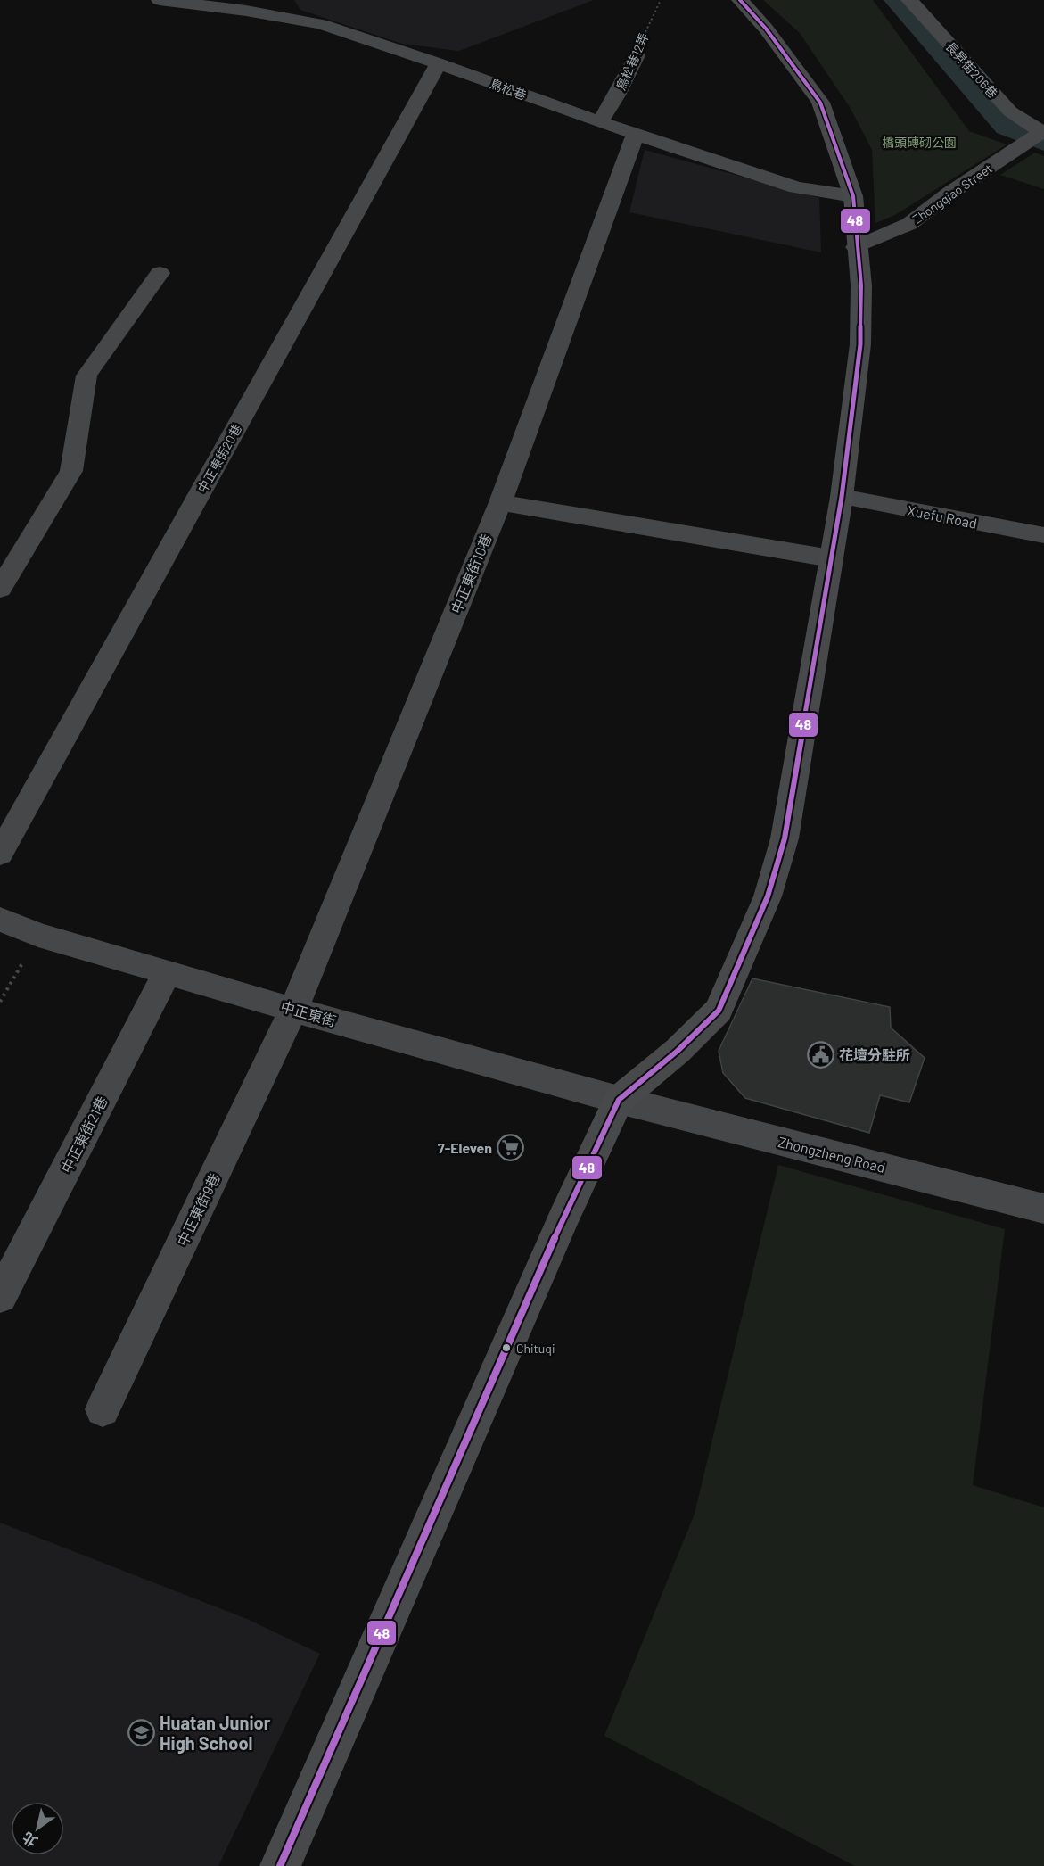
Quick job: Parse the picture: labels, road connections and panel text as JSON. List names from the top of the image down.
{
  "streets": {
    "street": [
      "鳥松巷12弄",
      "長昇街206巷",
      "鳥松巷",
      "Zhongqiao Street",
      "中正東街20巷",
      "Xuefu Road",
      "中正東街10巷",
      "中正東街",
      "中正東街21巷",
      "Zhongzheng Road",
      "中正東街9巷"
    ]
  },
  "crossings": [
    ["鳥松巷12弄", "鳥松巷"],
    ["長昇街206巷", "Zhongqiao Street"],
    ["鳥松巷", "中正東街20巷"],
    ["鳥松巷", "中正東街10巷"],
    ["中正東街10巷", "中正東街"],
    ["中正東街10巷", "中正東街9巷"],
    ["中正東街", "中正東街21巷"],
    ["中正東街", "Zhongzheng Road"],
    ["中正東街", "中正東街9巷"]
  ],
  "parks": ["橋頭磚砌公園"],
  "places": {
    "public building": ["花壇分駐所"],
    "supermarket": ["7-Eleven"],
    "other": ["Chituqi"],
    "school or university": ["Huatan Junior High School"]
  },
  "lines": ["transit line 48"],
  "north": "bottom left"
}
